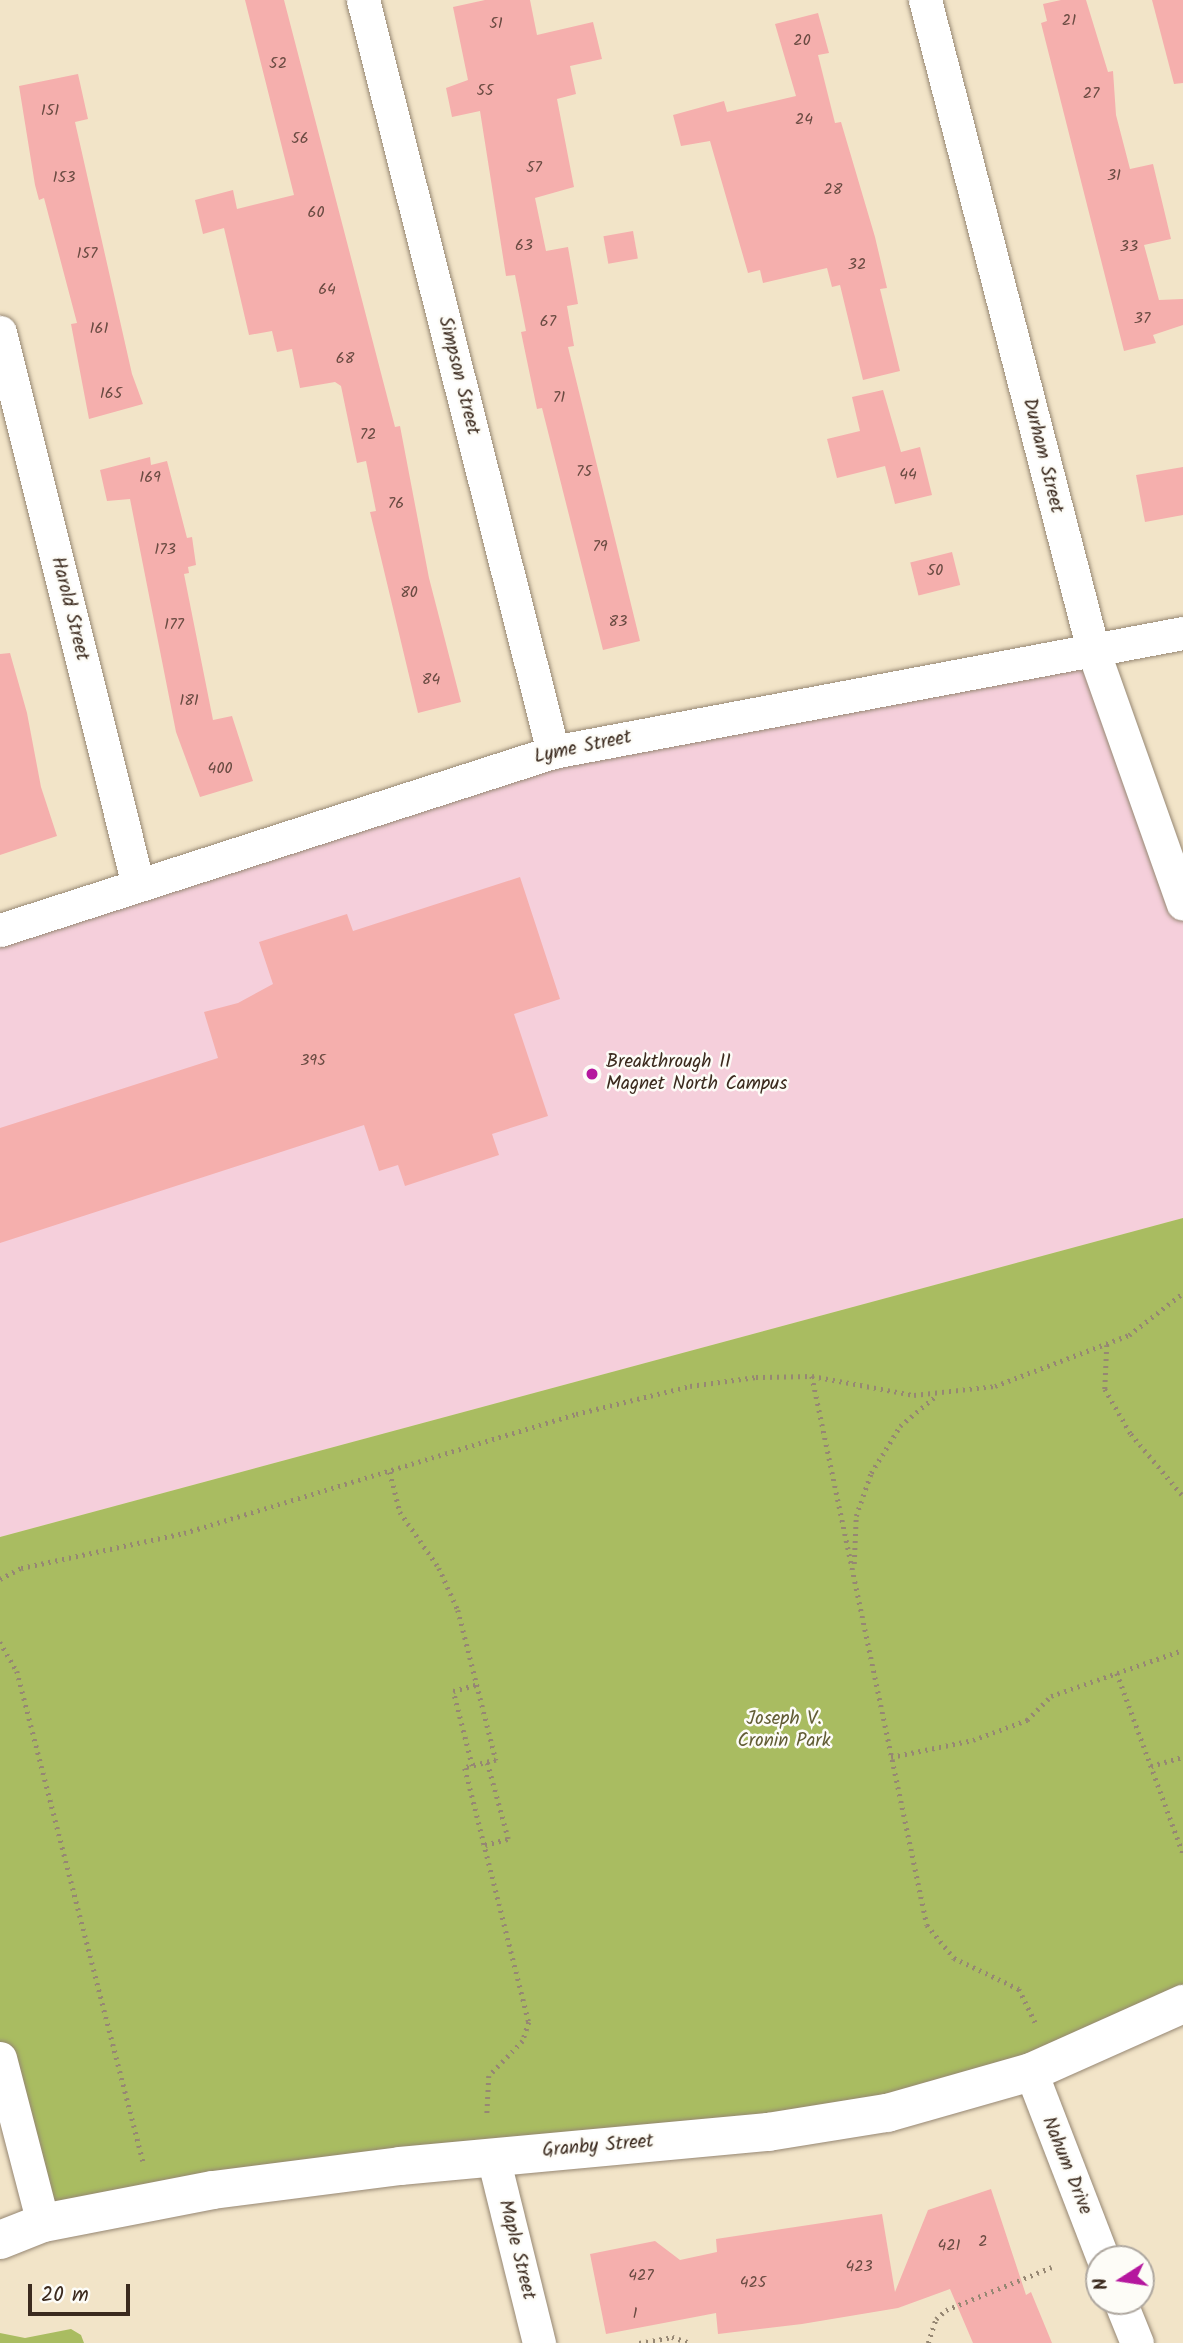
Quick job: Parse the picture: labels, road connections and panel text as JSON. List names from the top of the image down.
{
  "streets": {
    "main road": ["Granby Street"],
    "street": [
      "Simpson Street",
      "Durham Street",
      "Harold Street",
      "Lyme Street",
      "Nahum Drive",
      "Maple Street"
    ]
  },
  "crossings": [
    ["Simpson Street", "Lyme Street"],
    ["Durham Street", "Lyme Street"],
    ["Harold Street", "Lyme Street"],
    ["Granby Street", "Nahum Drive"],
    ["Granby Street", "Maple Street"]
  ],
  "parks": ["Joseph V. Cronin Park"],
  "places": ["Breakthrough II Magnet North Campus"],
  "house_numbers": [
    "21",
    "51",
    "20",
    "52",
    "55",
    "27",
    "151",
    "24",
    "56",
    "57",
    "31",
    "153",
    "28",
    "60",
    "63",
    "33",
    "157",
    "32",
    "64",
    "37",
    "67",
    "161",
    "68",
    "165",
    "71",
    "72",
    "75",
    "44",
    "169",
    "76",
    "79",
    "173",
    "50",
    "80",
    "83",
    "177",
    "84",
    "181",
    "400",
    "395",
    "2",
    "421",
    "423",
    "427",
    "425",
    "1"
  ],
  "scale_bar": "20 m",
  "north": "left"
}
